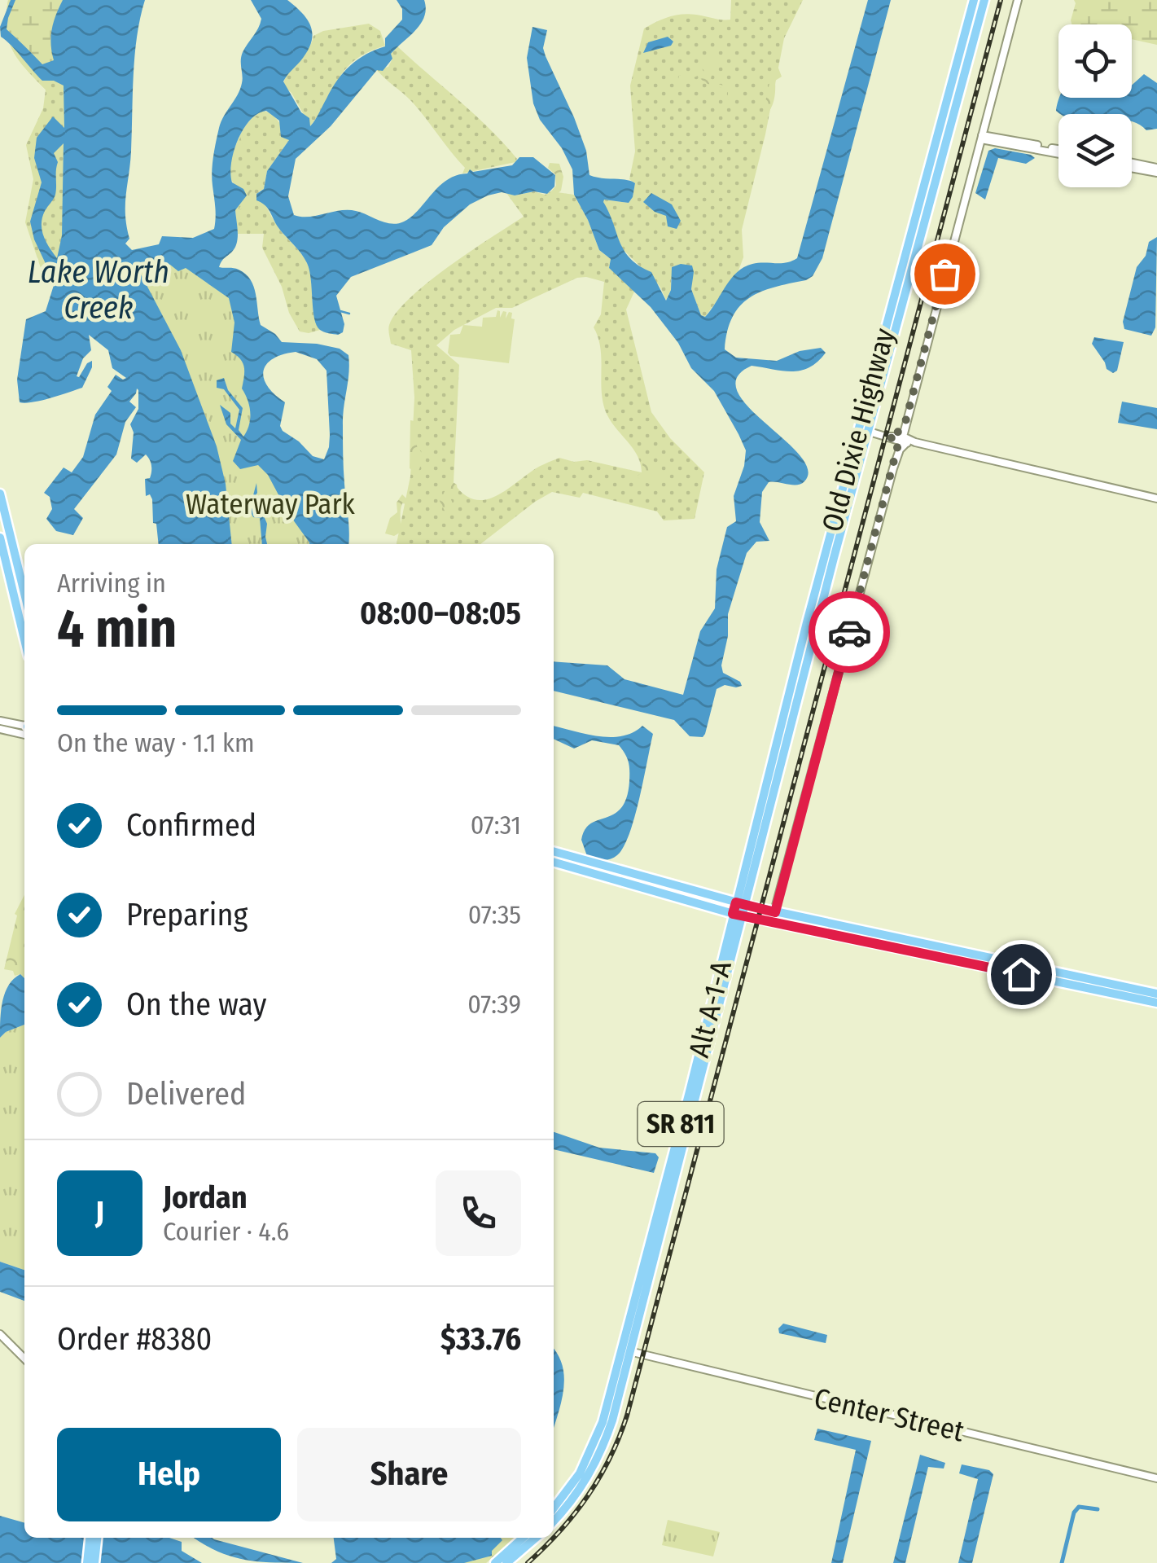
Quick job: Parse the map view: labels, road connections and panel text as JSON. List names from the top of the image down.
{
  "streets": {
    "main road": ["Old Dixie Highway", "Alt A-1-A", "SR 811"],
    "street": ["Center Street"]
  },
  "crossings": [
    ["Old Dixie Highway", "Alt A-1-A"],
    ["Alt A-1-A", "SR 811"],
    ["Alt A-1-A", "Center Street"],
    ["SR 811", "Center Street"]
  ],
  "water": ["Lake Worth Creek"],
  "parks": ["Waterway Park"],
  "page": {
    "heading": ["4 min", "Arriving in", "08:00–08:05"],
    "panel": [
      "Jordan",
      "Courier · 4.6",
      "Order #8380",
      "$33.76"
    ],
    "bar": "On the way · 1.1 km",
    "list": [
      ["Confirmed", "07:31"],
      ["Preparing", "07:35"],
      ["On the way", "07:39"],
      "Delivered"
    ],
    "round": "J",
    "buttons": ["Help", "Share"]
  }
}
